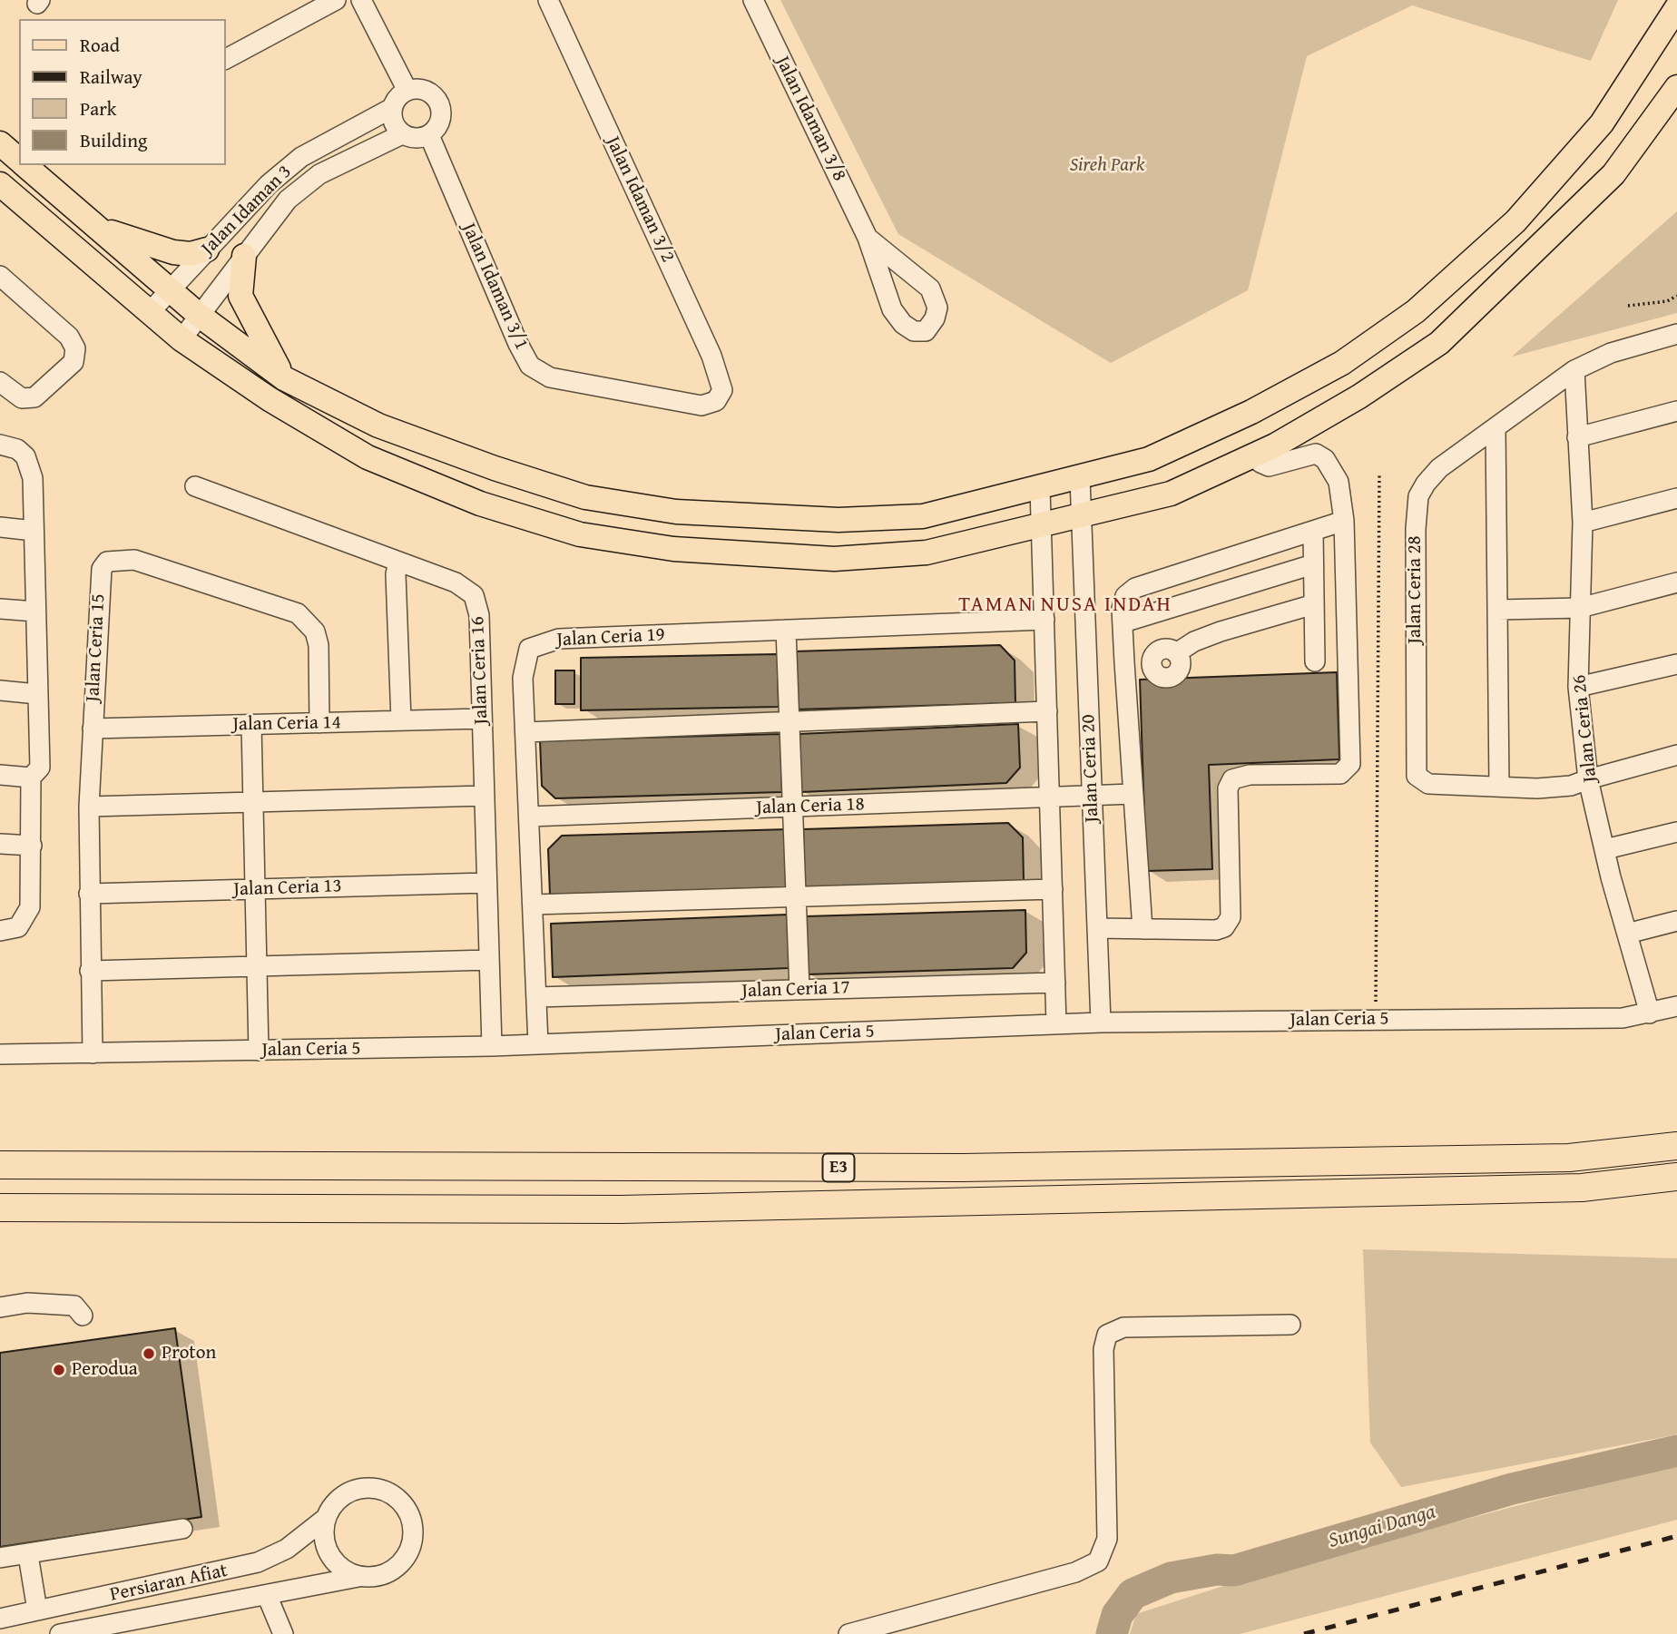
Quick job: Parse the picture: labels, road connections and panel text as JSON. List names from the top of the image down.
{
  "streets": {
    "highway": ["E3"],
    "street": [
      "Jalan Idaman 3/8",
      "Jalan Idaman 3/2",
      "Jalan Idaman 3",
      "Jalan Idaman 3/1",
      "Jalan Ceria 28",
      "Jalan Ceria 19",
      "Jalan Ceria 15",
      "Jalan Ceria 16",
      "Jalan Ceria 14",
      "Jalan Ceria 26",
      "Jalan Ceria 20",
      "Jalan Ceria 18",
      "Jalan Ceria 13",
      "Jalan Ceria 17",
      "Jalan Ceria 5",
      "Persiaran Afiat"
    ]
  },
  "crossings": [
    ["Jalan Idaman 3/2", "Jalan Idaman 3/1"],
    ["Jalan Idaman 3", "Jalan Idaman 3/1"],
    ["Jalan Ceria 28", "Jalan Ceria 26"],
    ["Jalan Ceria 19", "Jalan Ceria 18"],
    ["Jalan Ceria 19", "Jalan Ceria 17"],
    ["Jalan Ceria 19", "Jalan Ceria 5"],
    ["Jalan Ceria 15", "Jalan Ceria 14"],
    ["Jalan Ceria 15", "Jalan Ceria 13"],
    ["Jalan Ceria 15", "Jalan Ceria 5"],
    ["Jalan Ceria 16", "Jalan Ceria 14"],
    ["Jalan Ceria 16", "Jalan Ceria 13"],
    ["Jalan Ceria 16", "Jalan Ceria 5"],
    ["Jalan Ceria 26", "Jalan Ceria 5"],
    ["Jalan Ceria 20", "Jalan Ceria 18"],
    ["Jalan Ceria 20", "Jalan Ceria 5"]
  ],
  "districts": ["TAMAN NUSA INDAH"],
  "water": ["Sungai Danga"],
  "parks": ["Sireh Park"],
  "places": ["Proton", "Perodua"],
  "legend": [
    "Road",
    "Railway",
    "Park",
    "Building"
  ]
}
